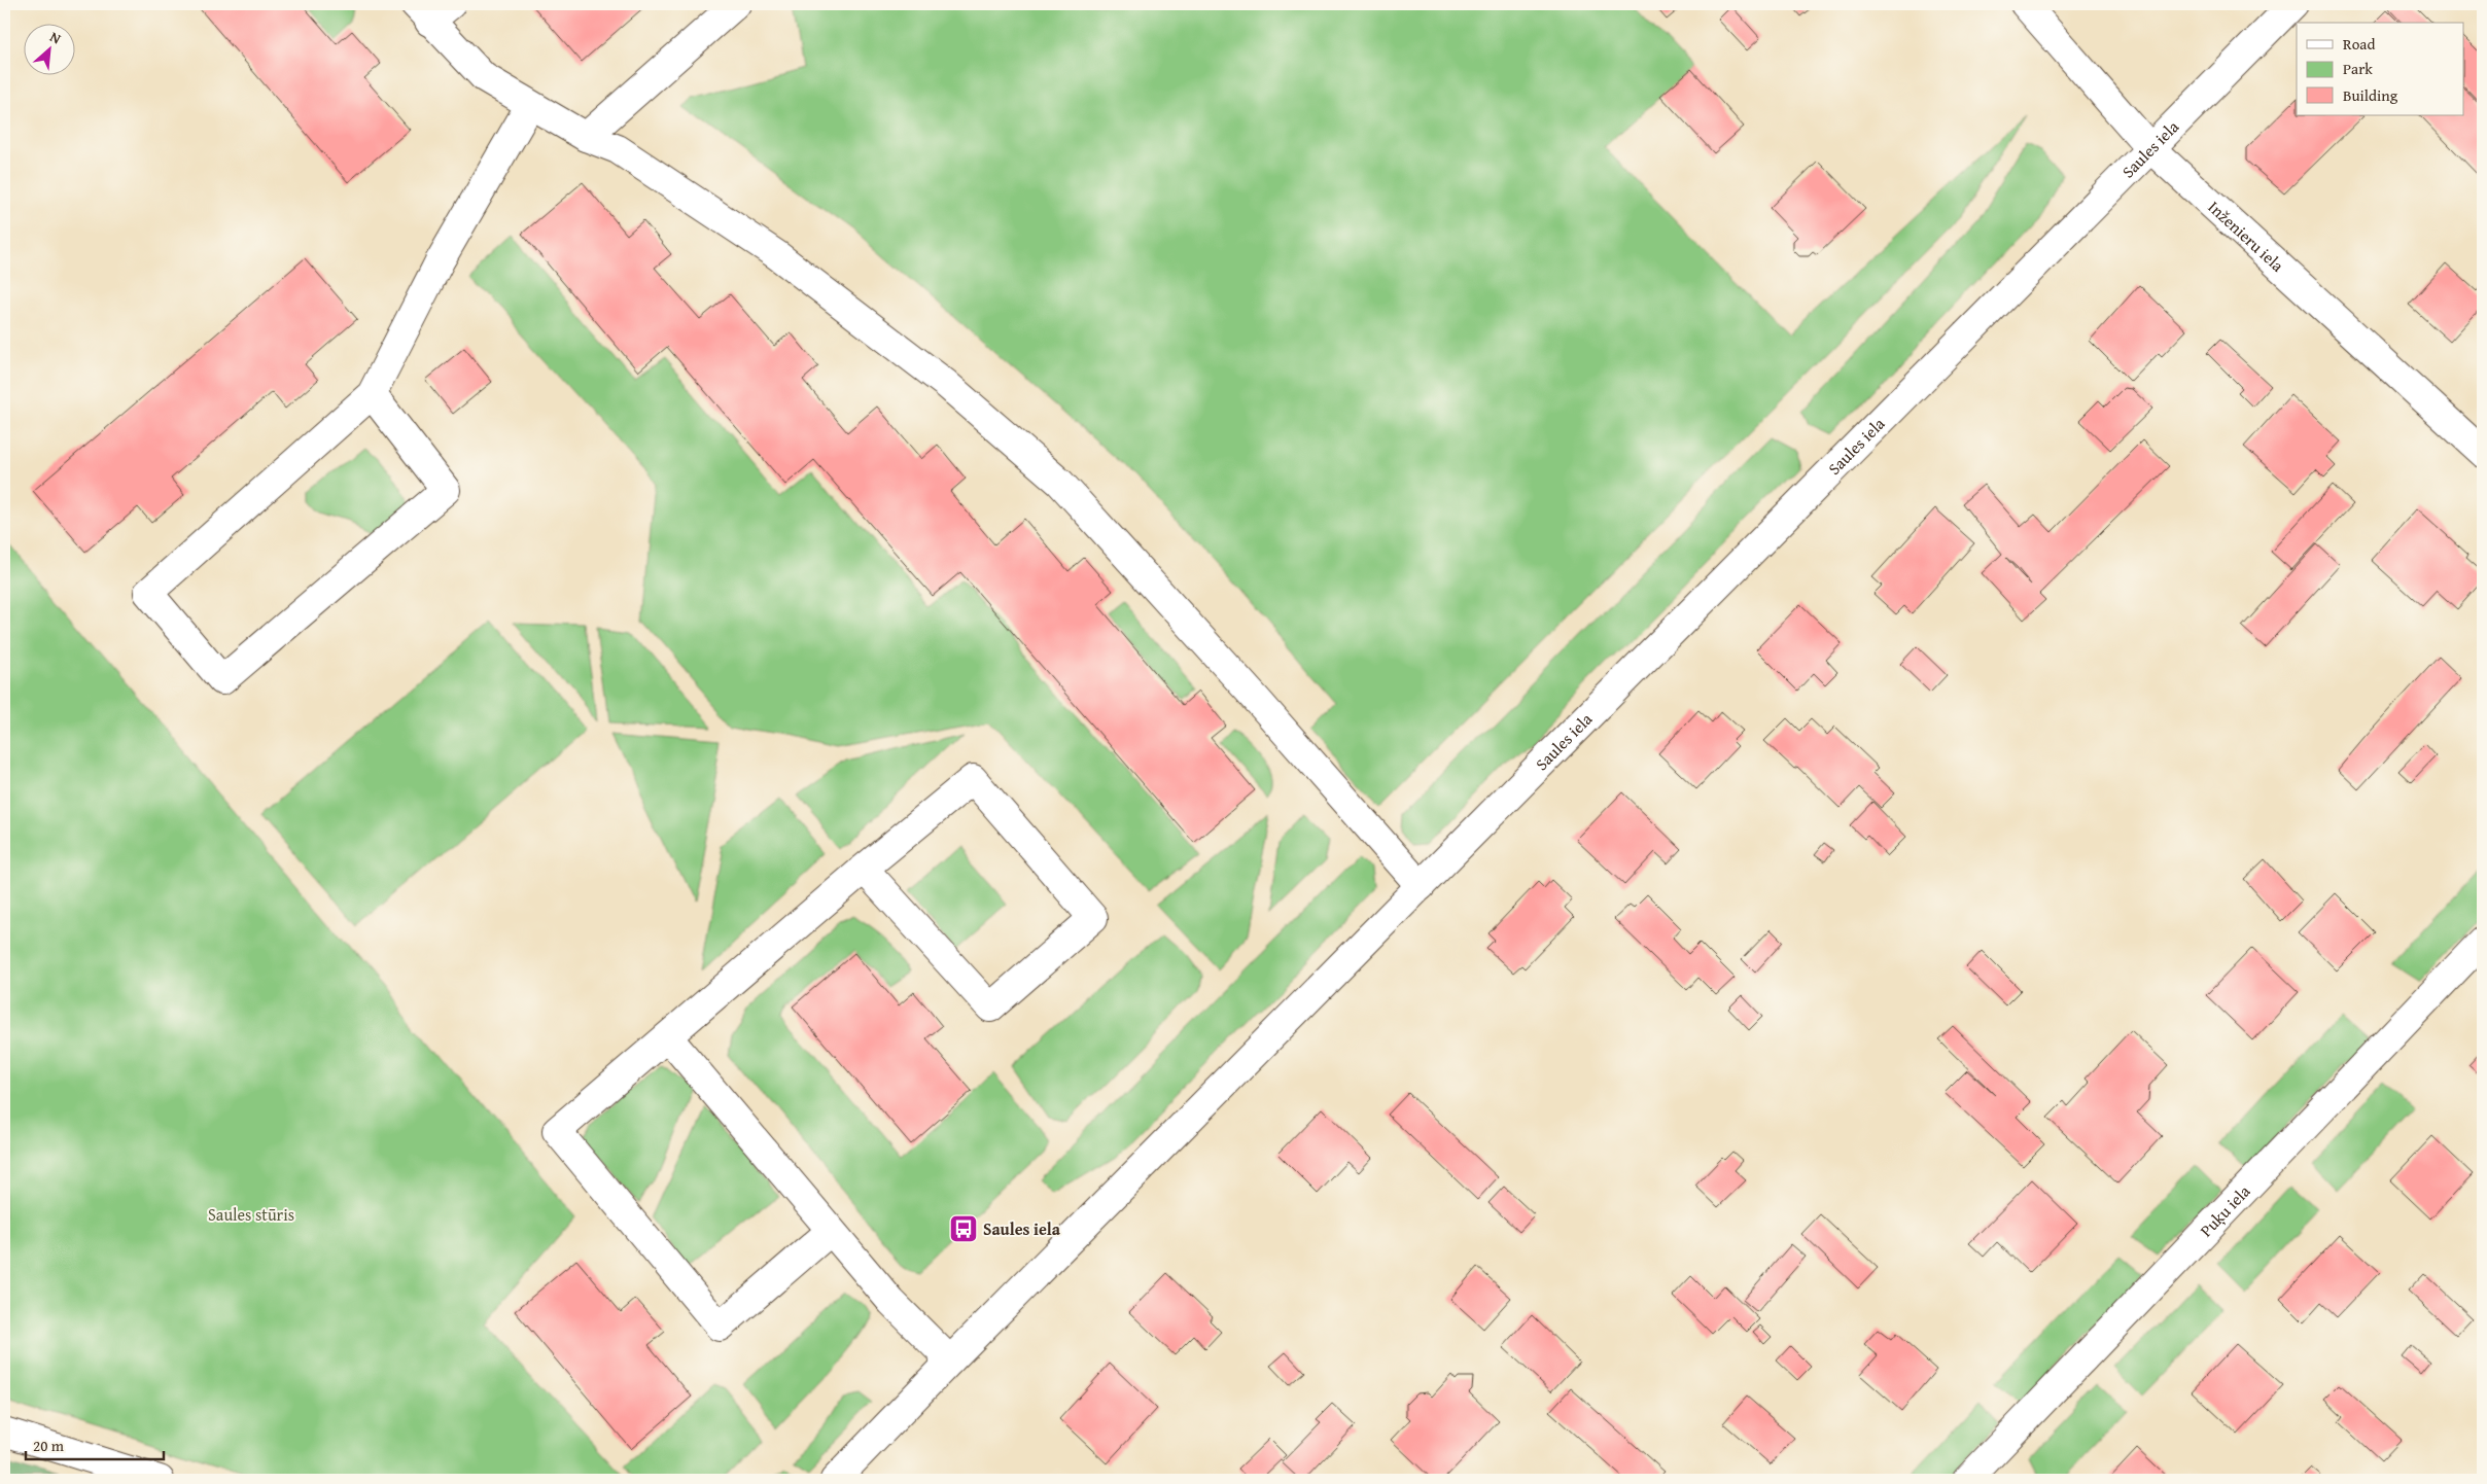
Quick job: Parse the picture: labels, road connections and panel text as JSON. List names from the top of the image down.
{
  "streets": {
    "street": ["Saules iela", "Inženieru iela", "Puķu iela"]
  },
  "crossings": [
    ["Saules iela", "Inženieru iela"]
  ],
  "parks": ["Saules stūris"],
  "places": {
    "bus stop": ["Saules iela"]
  },
  "legend": ["Road", "Park", "Building"],
  "scale_bar": "20 m",
  "north": "top right"
}
